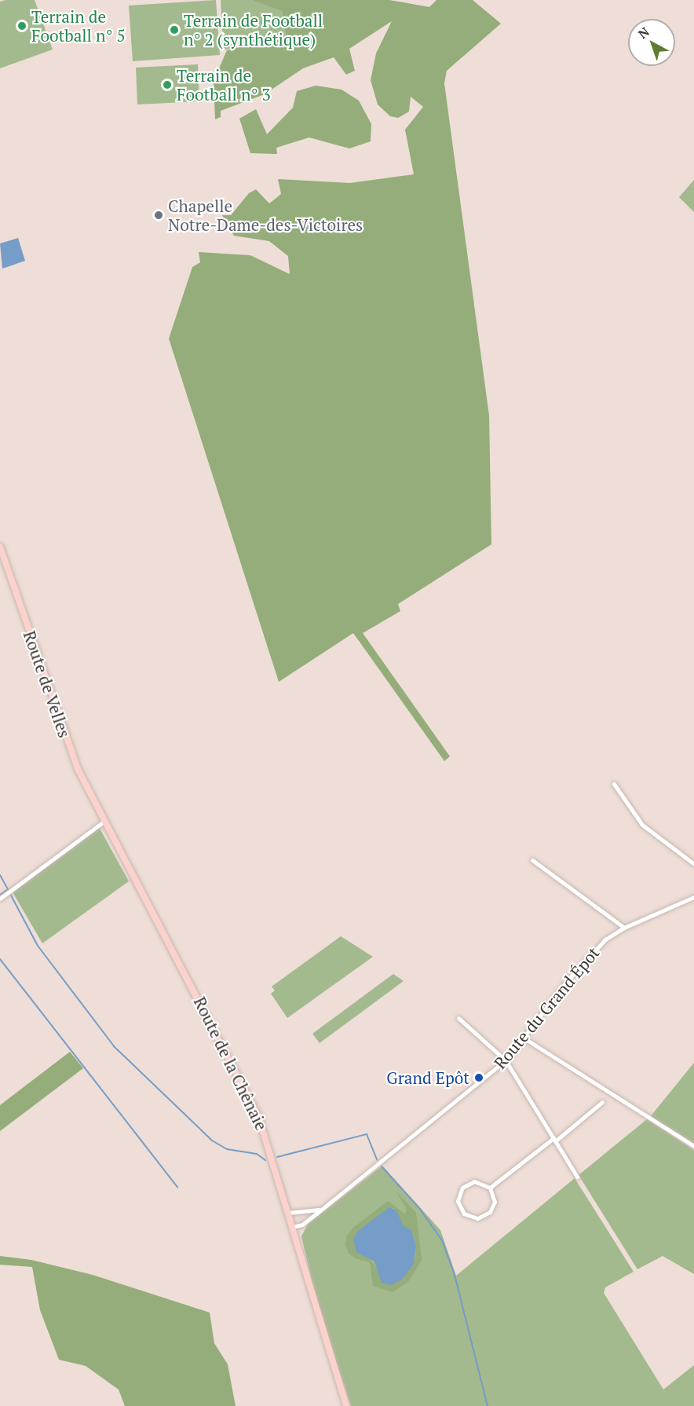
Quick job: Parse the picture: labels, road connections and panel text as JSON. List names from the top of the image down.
{
  "streets": {
    "main road": ["Route de Velles", "Route de la Chênaie"],
    "street": ["Route du Grand Épot"]
  },
  "crossings": [
    ["Route de Velles", "Route de la Chênaie"],
    ["Route du Grand Épot", "Route de la Chênaie"]
  ],
  "places": [
    "Terrain de Football n° 5",
    "Terrain de Football n° 2 (synthétique)",
    "Terrain de Football n° 3",
    "Chapelle Notre-Dame-des-Victoires",
    "Grand Epôt"
  ],
  "north": "top left"
}
